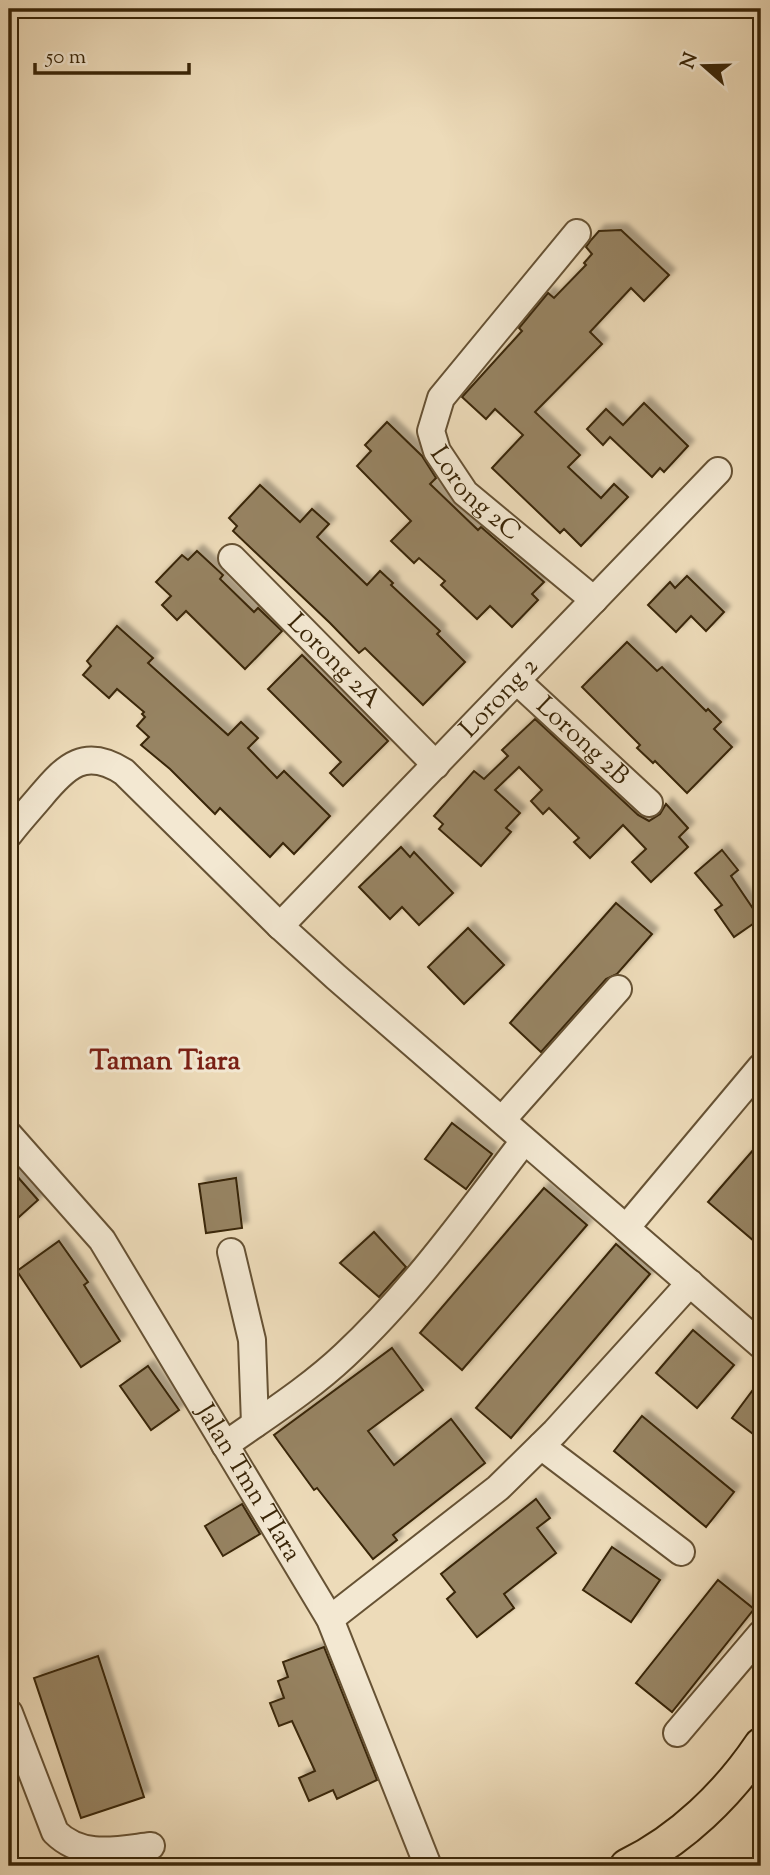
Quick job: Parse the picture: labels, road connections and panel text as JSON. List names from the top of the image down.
{
  "streets": {
    "street": [
      "Lorong 2C",
      "Lorong 2A",
      "Lorong 2",
      "Lorong 2B",
      "Jalan Tmn TIara"
    ]
  },
  "crossings": [
    ["Lorong 2C", "Lorong 2"],
    ["Lorong 2A", "Lorong 2"],
    ["Lorong 2", "Lorong 2B"]
  ],
  "districts": ["Taman Tiara"],
  "scale_bar": "50 m",
  "north": "left"
}
